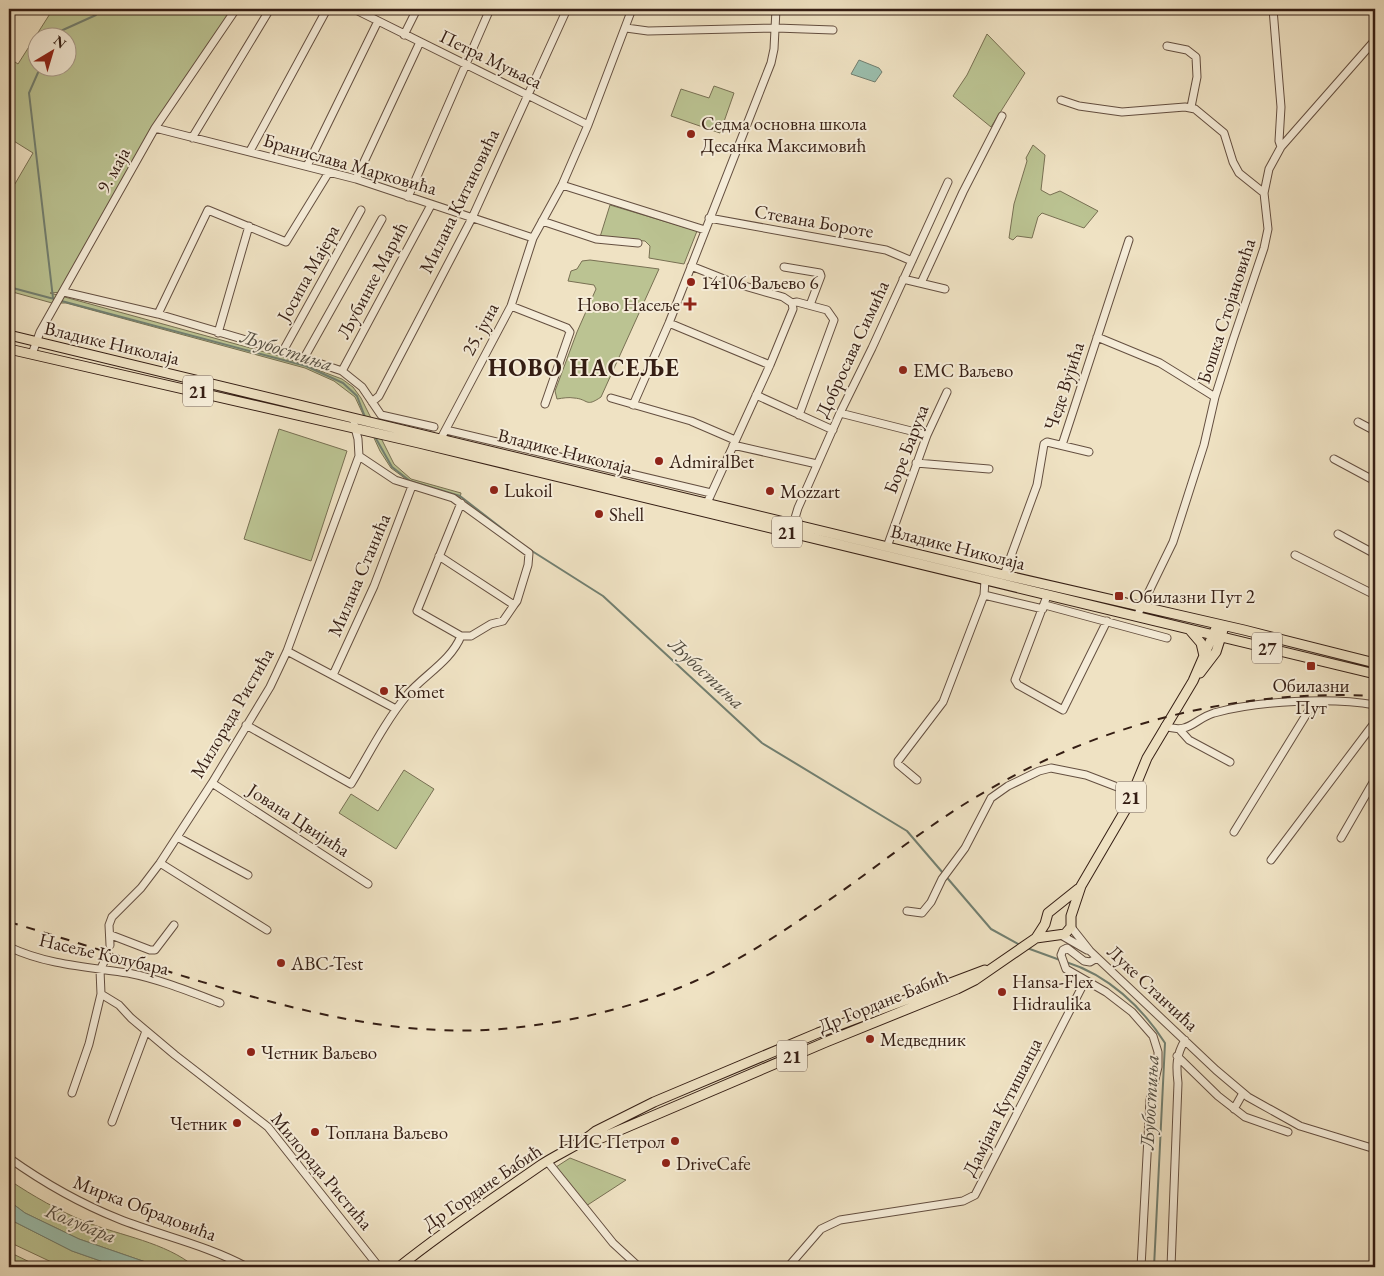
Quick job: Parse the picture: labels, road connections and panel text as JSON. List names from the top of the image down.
{
  "streets": {
    "main road": [
      "Владике Николаја",
      "21",
      "27",
      "Др Гордане Бабић"
    ],
    "street": [
      "Петра Муњаса",
      "Бранислава Марковића",
      "9. маја",
      "Милана Китановића",
      "Стевана Бороте",
      "Јосипа Мајера",
      "Љубинке Марић",
      "Бошка Стојановића",
      "25. јуна",
      "Добросава Симића",
      "Чеде Вујића",
      "Боре Баруха",
      "Милана Станића",
      "Милорада Ристића",
      "Јована Цвијића",
      "Насеље Колубара",
      "Луке Станчића",
      "Дамјана Кутишанца",
      "Мирка Обрадовића"
    ]
  },
  "crossings": [
    ["Петра Муњаса", "Милана Китановића"],
    ["Петра Муњаса", "25. јуна"],
    ["Бранислава Марковића", "9. маја"],
    ["Бранислава Марковића", "Милана Китановића"],
    ["Бранислава Марковића", "Љубинке Марић"],
    ["Бранислава Марковића", "25. јуна"],
    ["9. маја", "Владике Николаја"],
    ["Стевана Бороте", "Добросава Симића"],
    ["Бошка Стојановића", "Владике Николаја"],
    ["Бошка Стојановића", "Чеде Вујића"],
    ["25. јуна", "Владике Николаја"],
    ["Владике Николаја", "Добросава Симића"],
    ["Владике Николаја", "21"],
    ["Владике Николаја", "Боре Баруха"],
    ["Владике Николаја", "Милорада Ристића"],
    ["21", "Луке Станчића"],
    ["21", "Др Гордане Бабић"],
    ["Милорада Ристића", "Јована Цвијића"]
  ],
  "districts": ["НОВО НАСЕЉЕ"],
  "water": ["Љубостиња", "Колубара"],
  "places": {
    "other": [
      "Седма основна школа Десанка Максимовић",
      "14106 Ваљево 6",
      "ЕМС Ваљево",
      "AdmiralBet",
      "Lukoil",
      "Mozzart",
      "Shell",
      "Komet",
      "ABC-Test",
      "Hansa-Flex Hidraulika",
      "Медведник",
      "Четник Ваљево",
      "Четник",
      "Топлана Ваљево",
      "НИС Петрол",
      "DriveCafe"
    ],
    "health": ["Ново Насеље"],
    "transit": ["Обилазни Пут 2", "Обилазни Пут"]
  },
  "north": "top right"
}
